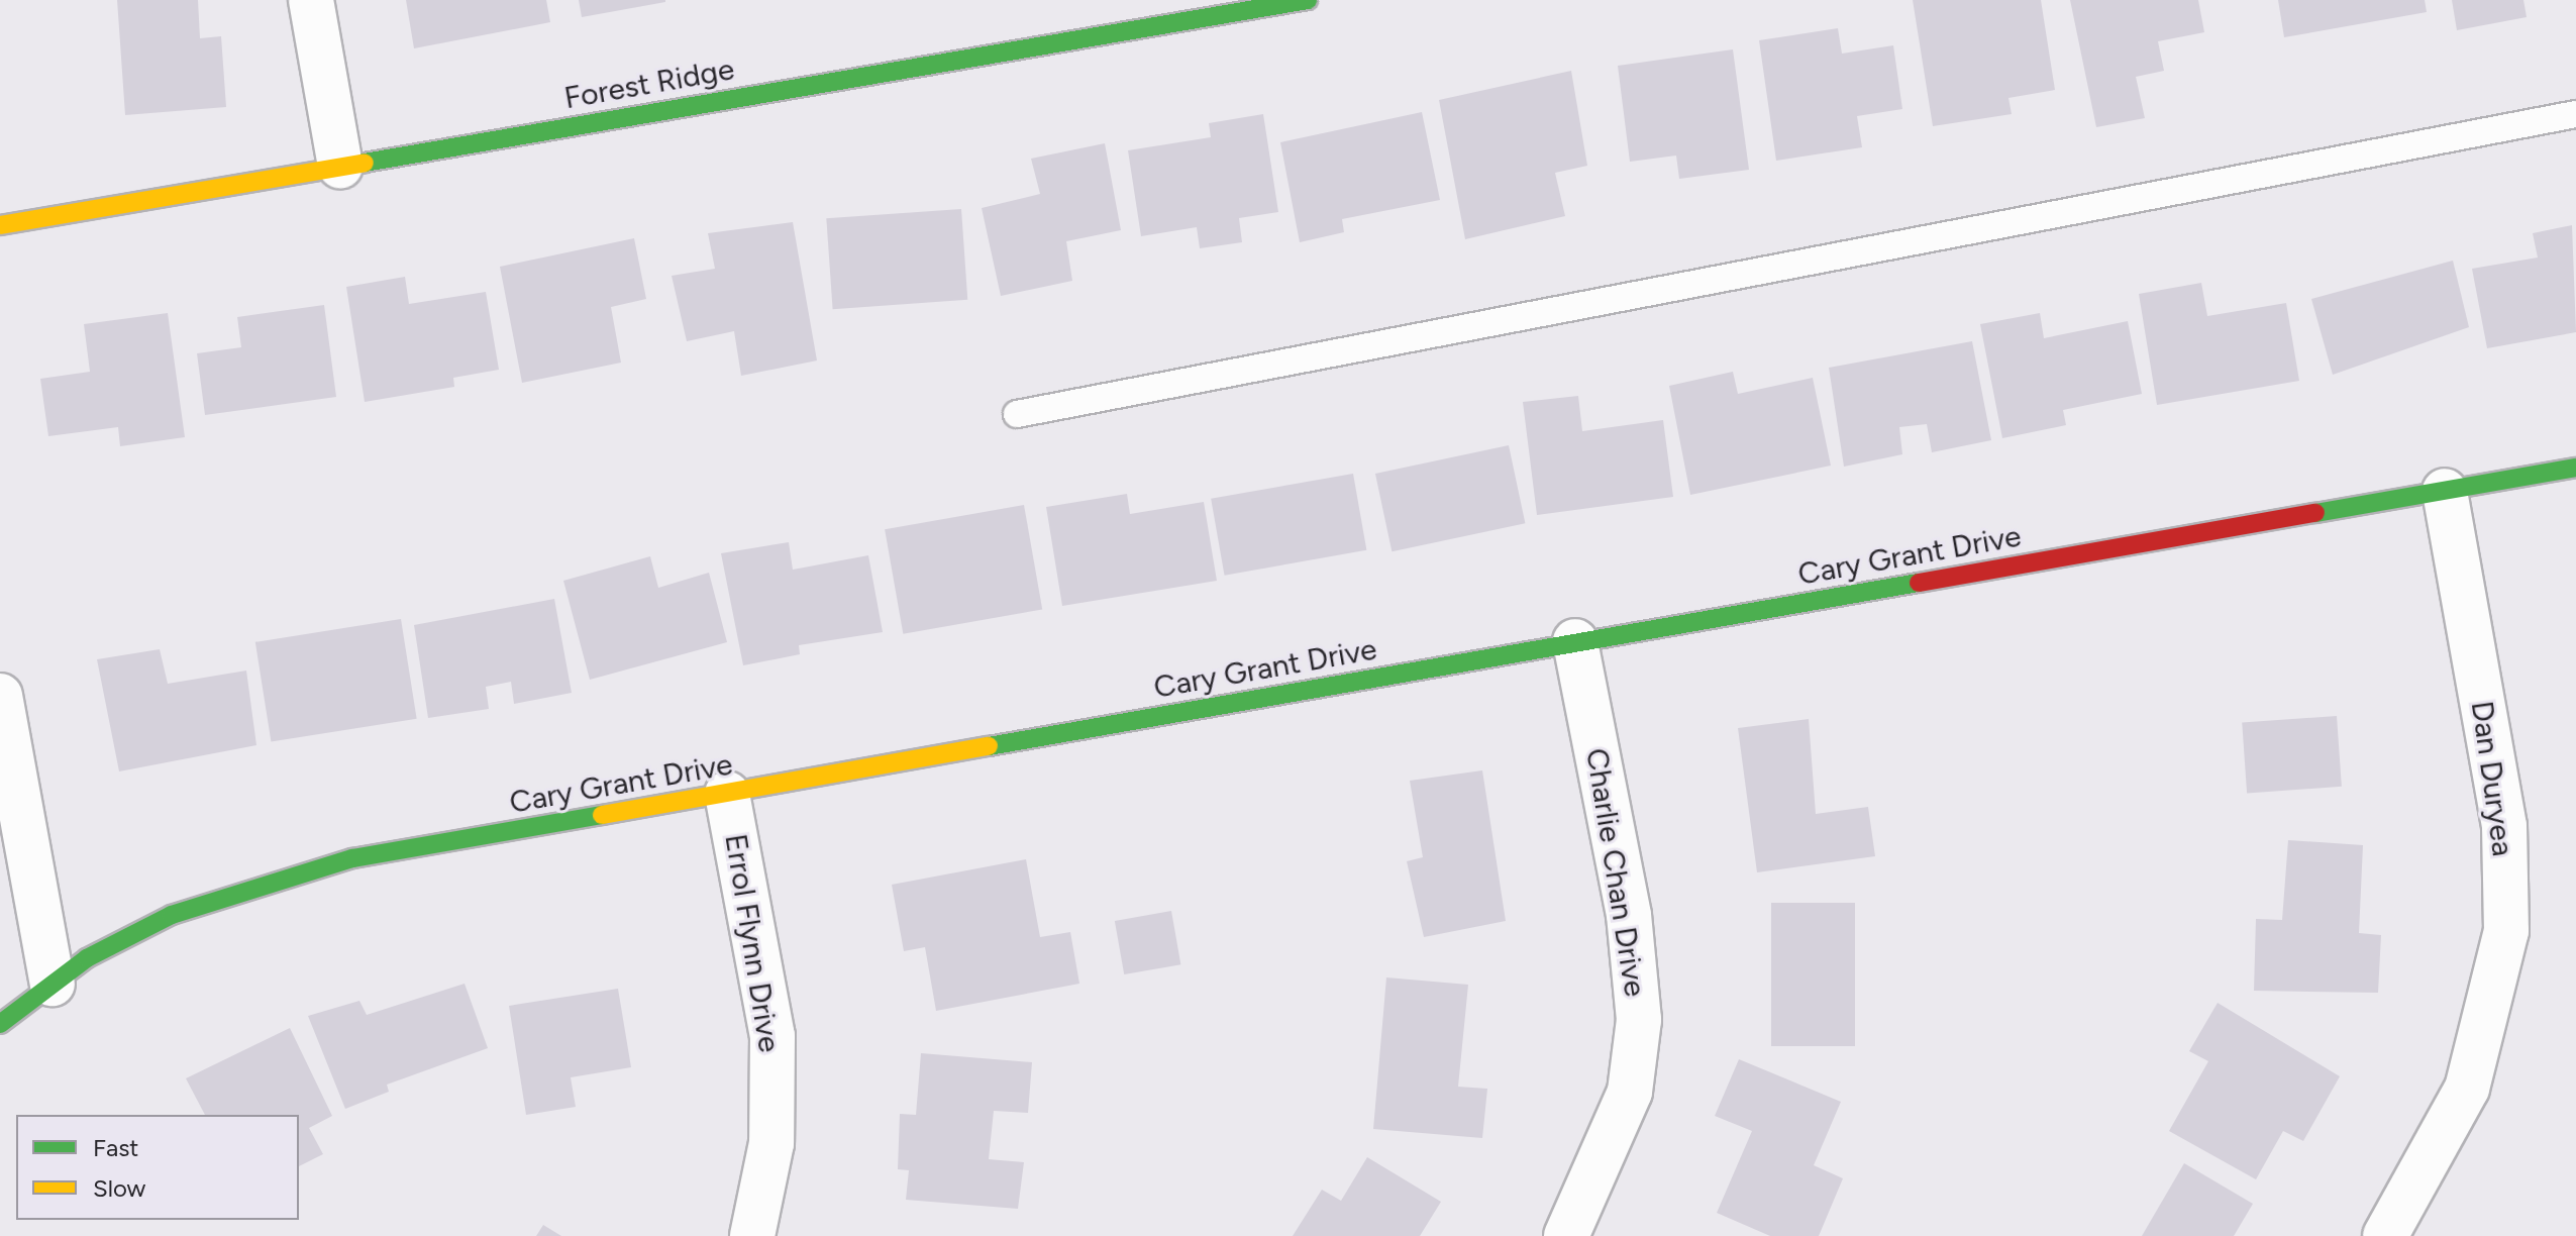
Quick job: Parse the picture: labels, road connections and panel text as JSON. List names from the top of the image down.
{
  "streets": {
    "street": [
      "Forest Ridge",
      "Cary Grant Drive",
      "Dan Duryea",
      "Charlie Chan Drive",
      "Errol Flynn Drive"
    ]
  },
  "crossings": [
    ["Cary Grant Drive", "Dan Duryea"],
    ["Cary Grant Drive", "Charlie Chan Drive"],
    ["Cary Grant Drive", "Errol Flynn Drive"]
  ],
  "legend": ["Fast", "Slow"]
}
